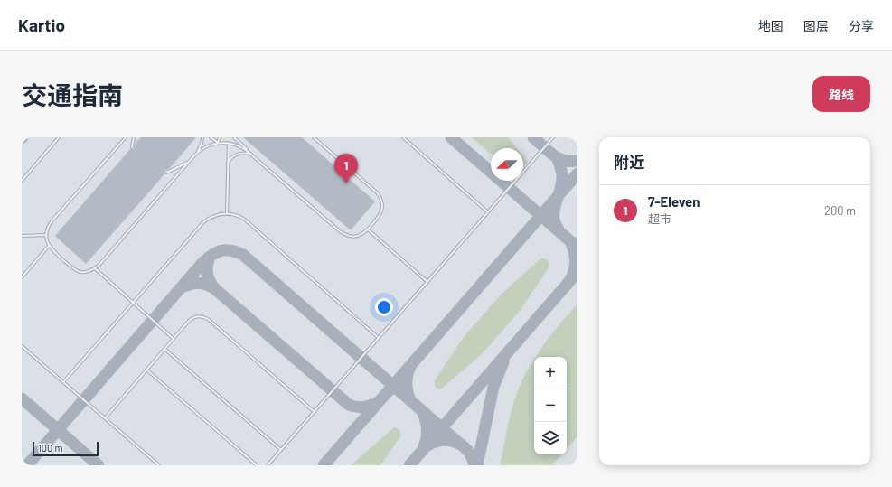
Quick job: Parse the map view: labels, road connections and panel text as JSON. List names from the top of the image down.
{
  "scale_bar": "100 m",
  "north": "left",
  "page": {
    "header": "Kartio",
    "nav": ["地图", "图层", "分享"],
    "title": "交通指南",
    "buttons": "路线",
    "heading": "附近",
    "pins": "1",
    "list": [
      {
        "mark": "1",
        "name": "7-Eleven",
        "note": "超市",
        "value": "200 m"
      }
    ],
    "map_buttons": ["+", "−"],
    "scale": "100 m"
  }
}
